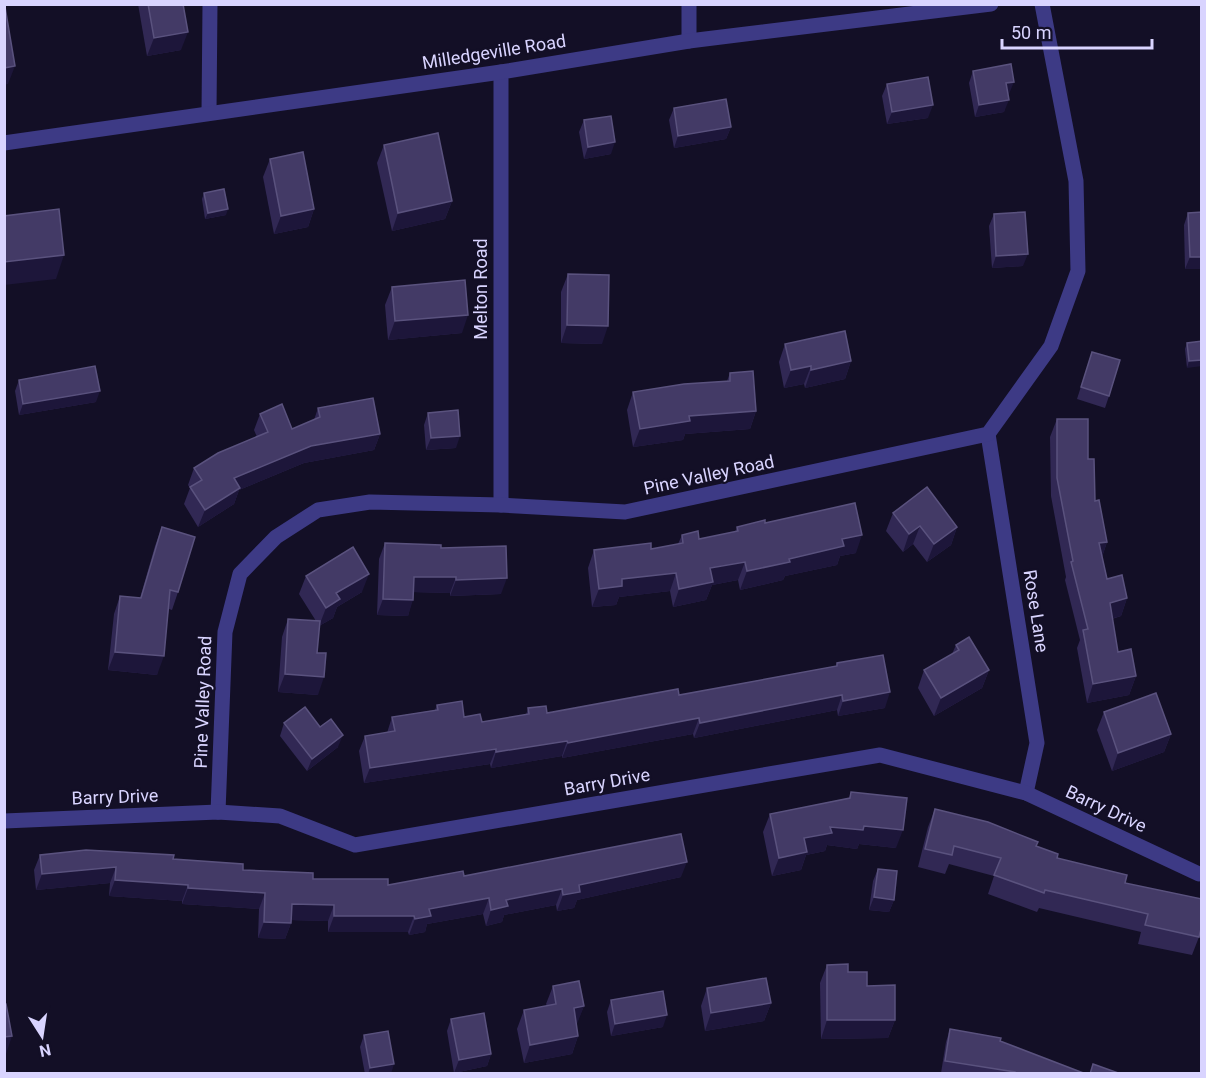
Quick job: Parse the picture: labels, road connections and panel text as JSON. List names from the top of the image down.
{
  "streets": {
    "street": [
      "Milledgeville Road",
      "Melton Road",
      "Pine Valley Road",
      "Rose Lane",
      "Barry Drive"
    ]
  },
  "crossings": [
    ["Milledgeville Road", "Melton Road"],
    ["Melton Road", "Pine Valley Road"],
    ["Pine Valley Road", "Rose Lane"],
    ["Pine Valley Road", "Barry Drive"],
    ["Rose Lane", "Barry Drive"]
  ],
  "scale_bar": "50 m",
  "north": "bottom"
}
